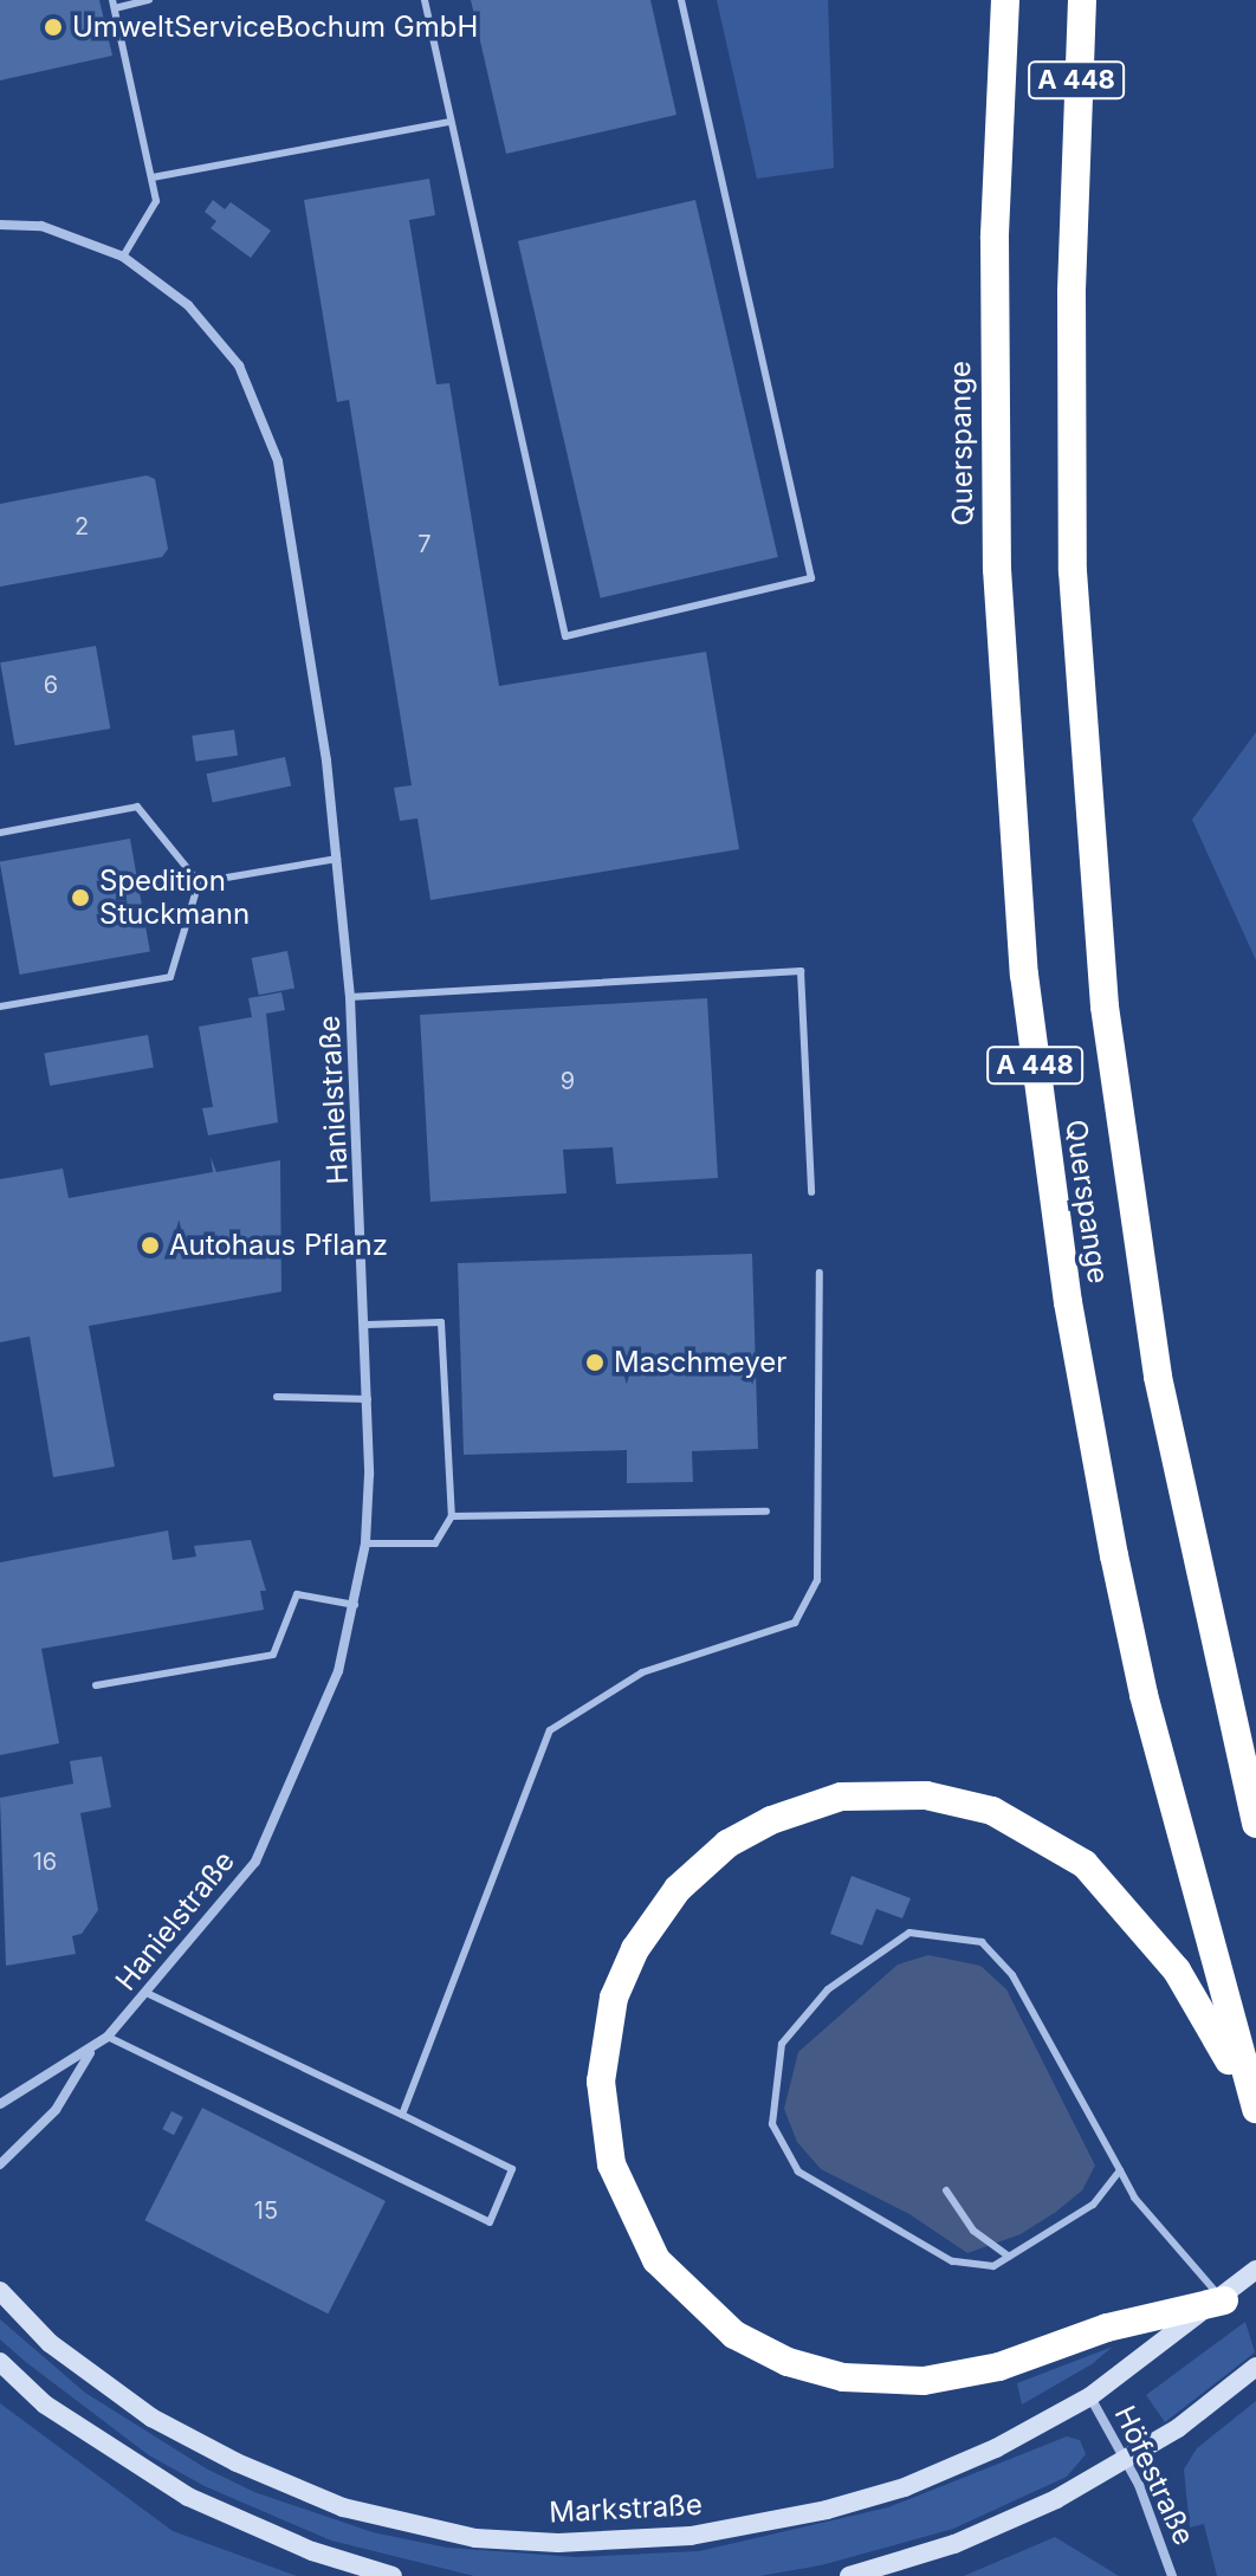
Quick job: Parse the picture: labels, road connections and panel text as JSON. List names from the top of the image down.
{
  "streets": {
    "highway": ["A 448", "Querspange"],
    "main road": ["Markstraße"],
    "street": ["Hanielstraße", "Höfestraße"]
  },
  "crossings": [
    ["Höfestraße", "Markstraße"]
  ],
  "places": [
    "UmweltServiceBochum GmbH",
    "Spedition Stuckmann",
    "Autohaus Pflanz",
    "Maschmeyer"
  ],
  "house_numbers": [
    "2",
    "7",
    "6",
    "9",
    "16",
    "15"
  ]
}
